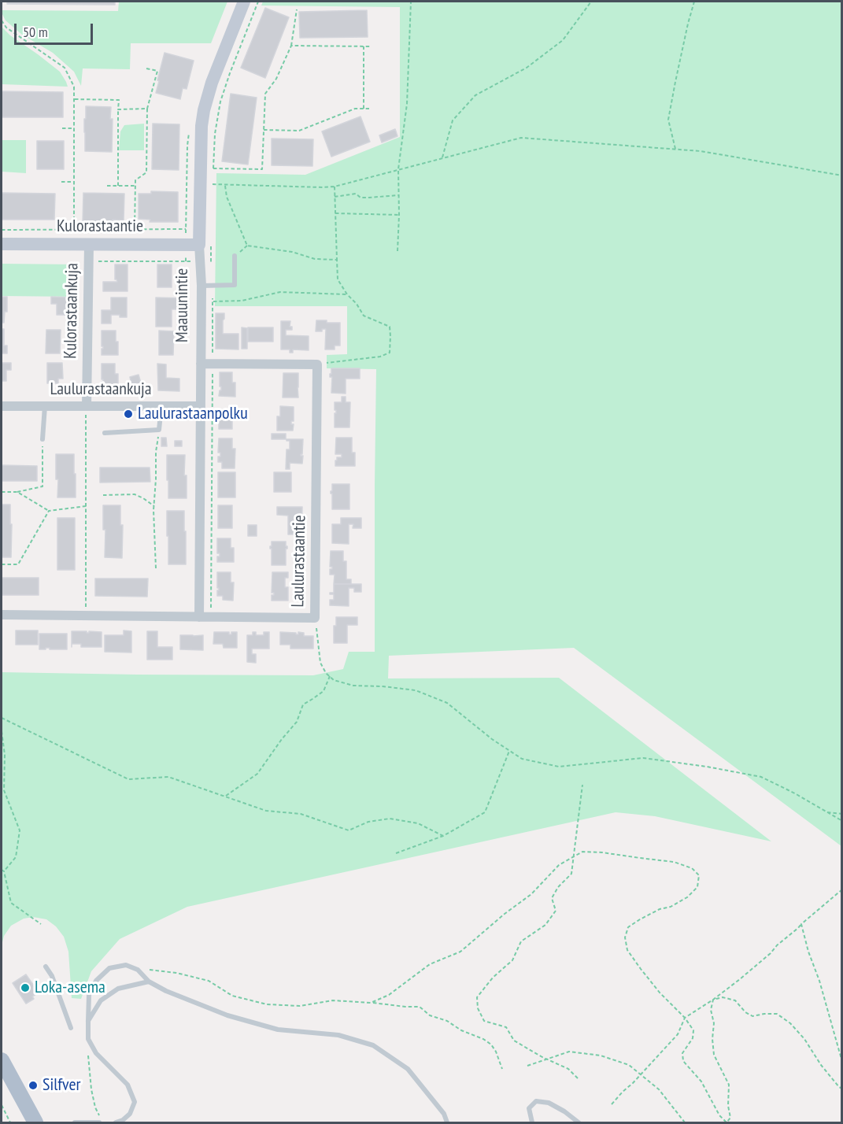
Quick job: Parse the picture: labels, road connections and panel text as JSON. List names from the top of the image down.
{
  "streets": {
    "street": [
      "Kulorastaantie",
      "Maauunintie",
      "Kulorastaankuja",
      "Laulurastaankuja",
      "Laulurastaantie"
    ]
  },
  "crossings": [
    ["Kulorastaantie", "Maauunintie"],
    ["Kulorastaantie", "Kulorastaankuja"],
    ["Maauunintie", "Laulurastaankuja"],
    ["Maauunintie", "Laulurastaantie"],
    ["Kulorastaankuja", "Laulurastaankuja"]
  ],
  "places": ["Laulurastaanpolku", "Loka-asema", "Silfver"],
  "scale_bar": "50 m"
}
